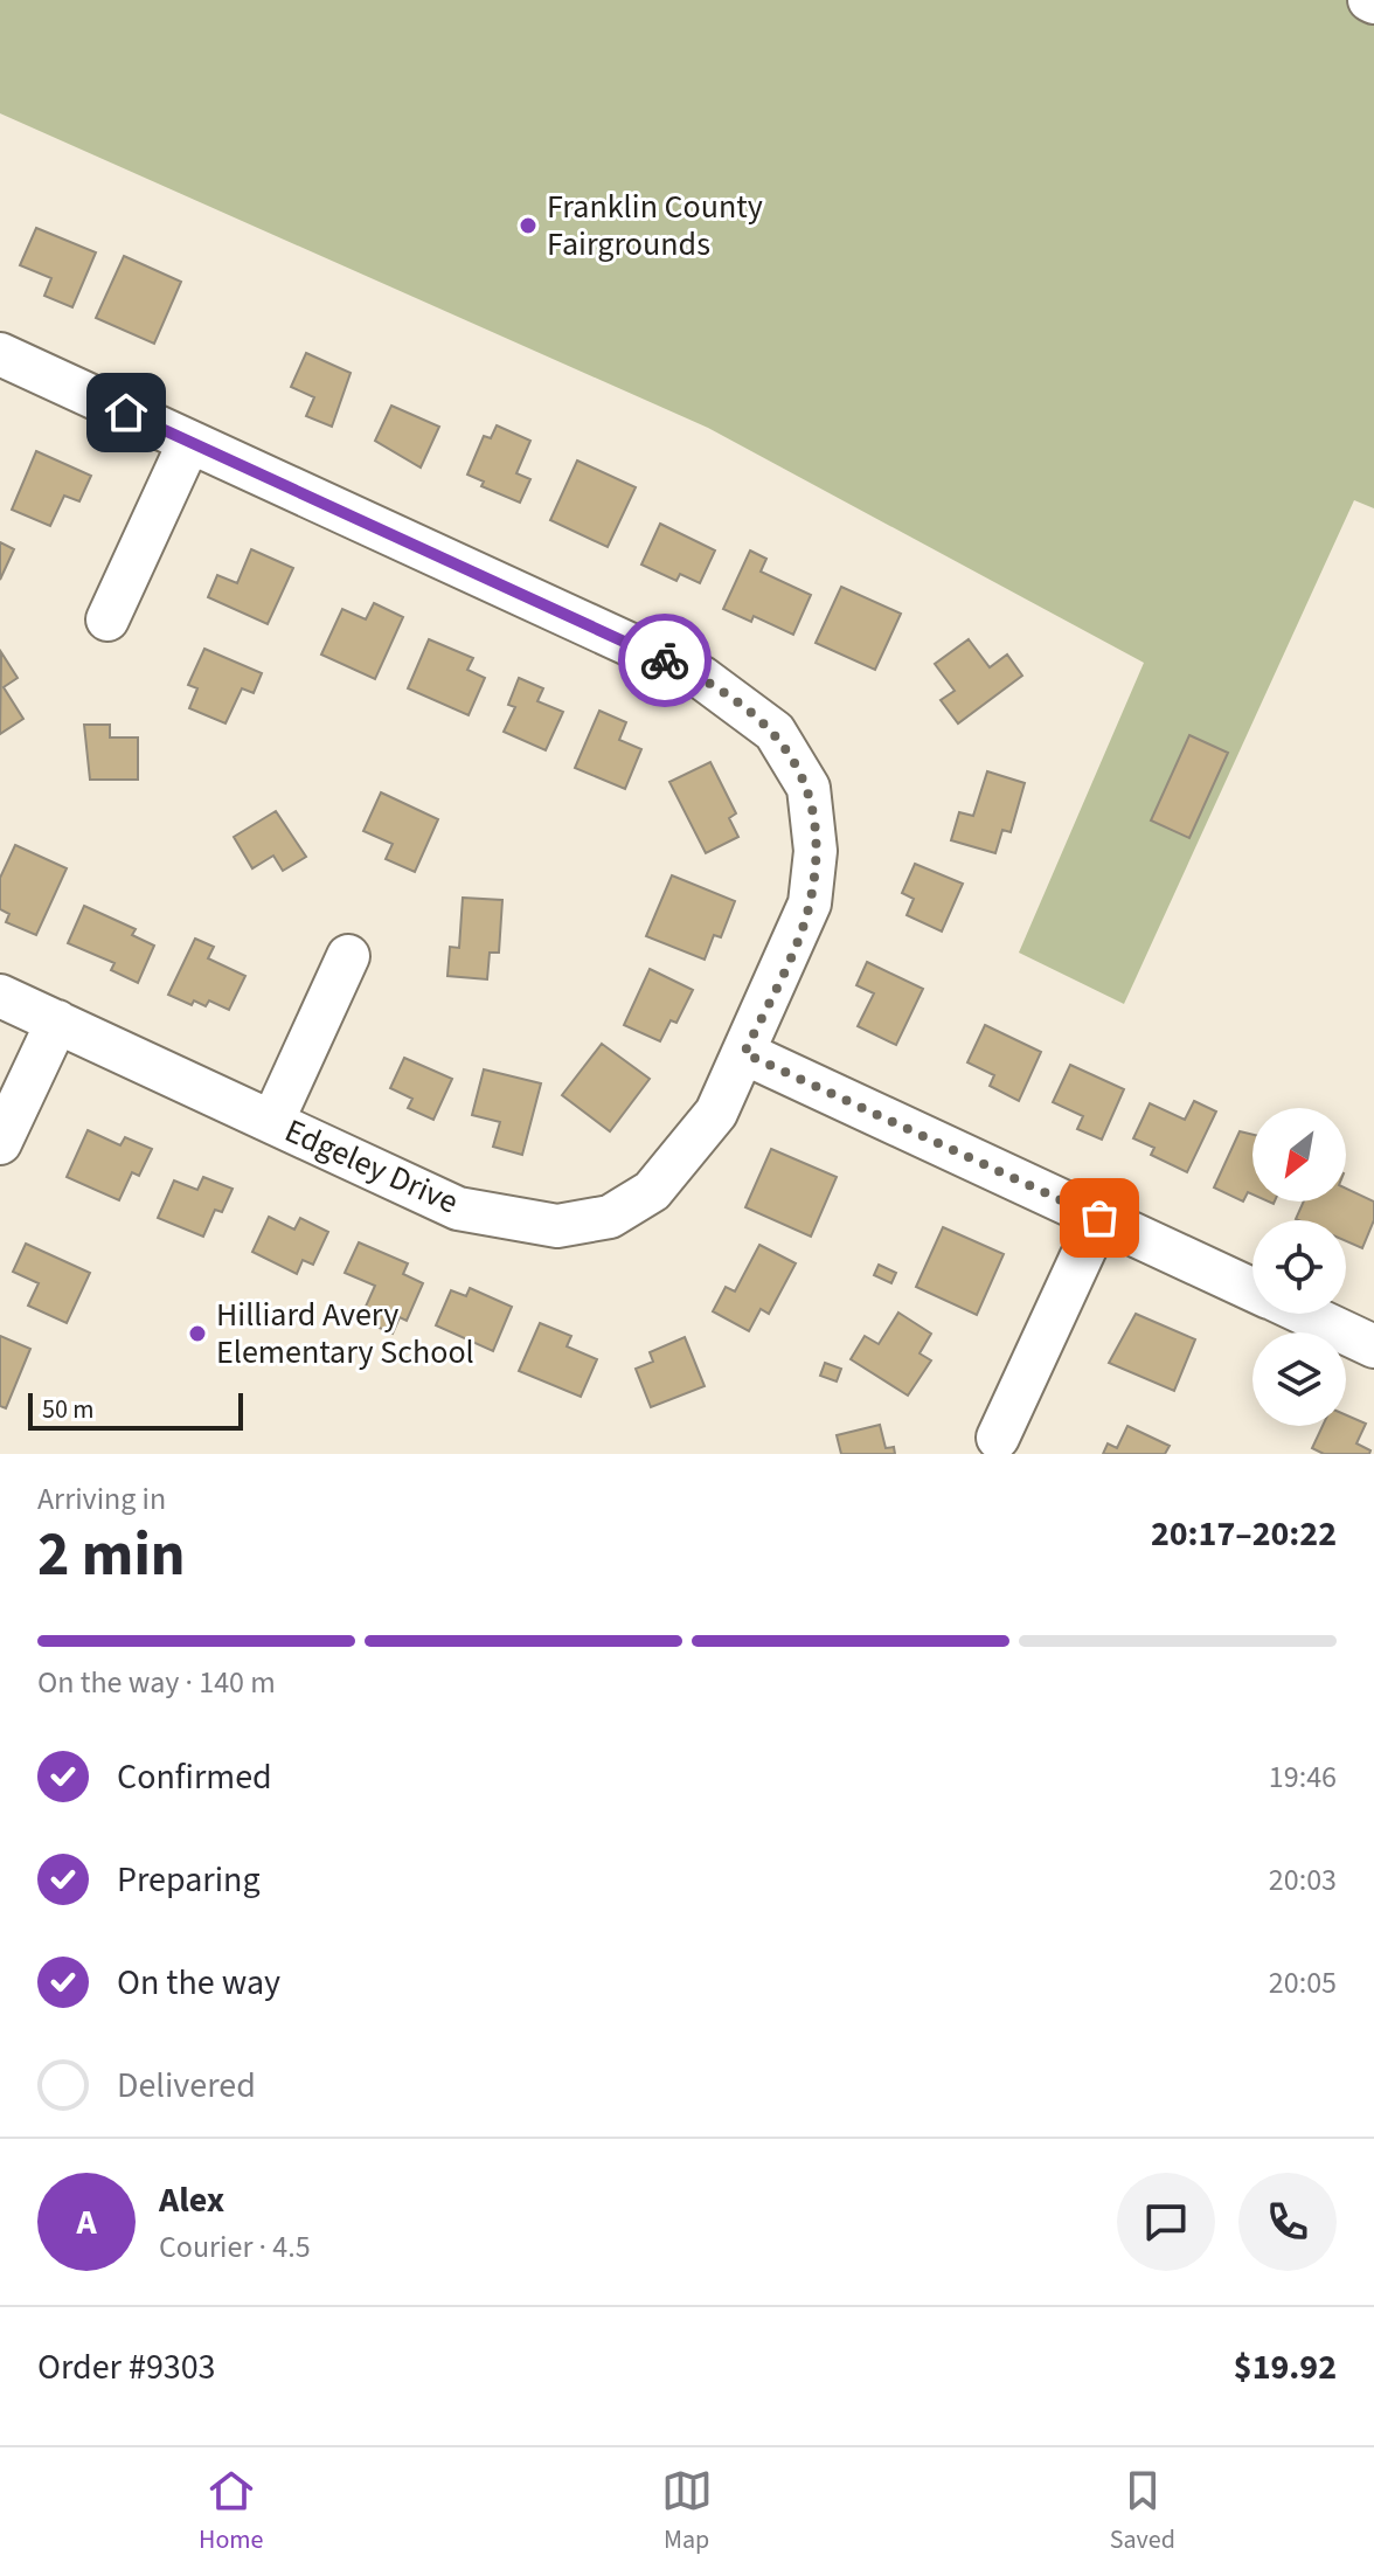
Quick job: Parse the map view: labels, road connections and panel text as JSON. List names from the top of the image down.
{
  "streets": {
    "street": ["Edgeley Drive"]
  },
  "places": ["Franklin County Fairgrounds", "Hilliard Avery Elementary School"],
  "scale_bar": "50 m",
  "north": "bottom left",
  "page": {
    "scale": "50 m",
    "heading": ["2 min", "Arriving in", "20:17–20:22"],
    "panel": [
      "Alex",
      "Courier · 4.5",
      "Order #9303",
      "$19.92"
    ],
    "bar": "On the way · 140 m",
    "list": [
      ["Confirmed", "19:46"],
      ["Preparing", "20:03"],
      ["On the way", "20:05"],
      "Delivered"
    ],
    "round": "A",
    "tabs": ["Home", "Map", "Saved"]
  }
}
